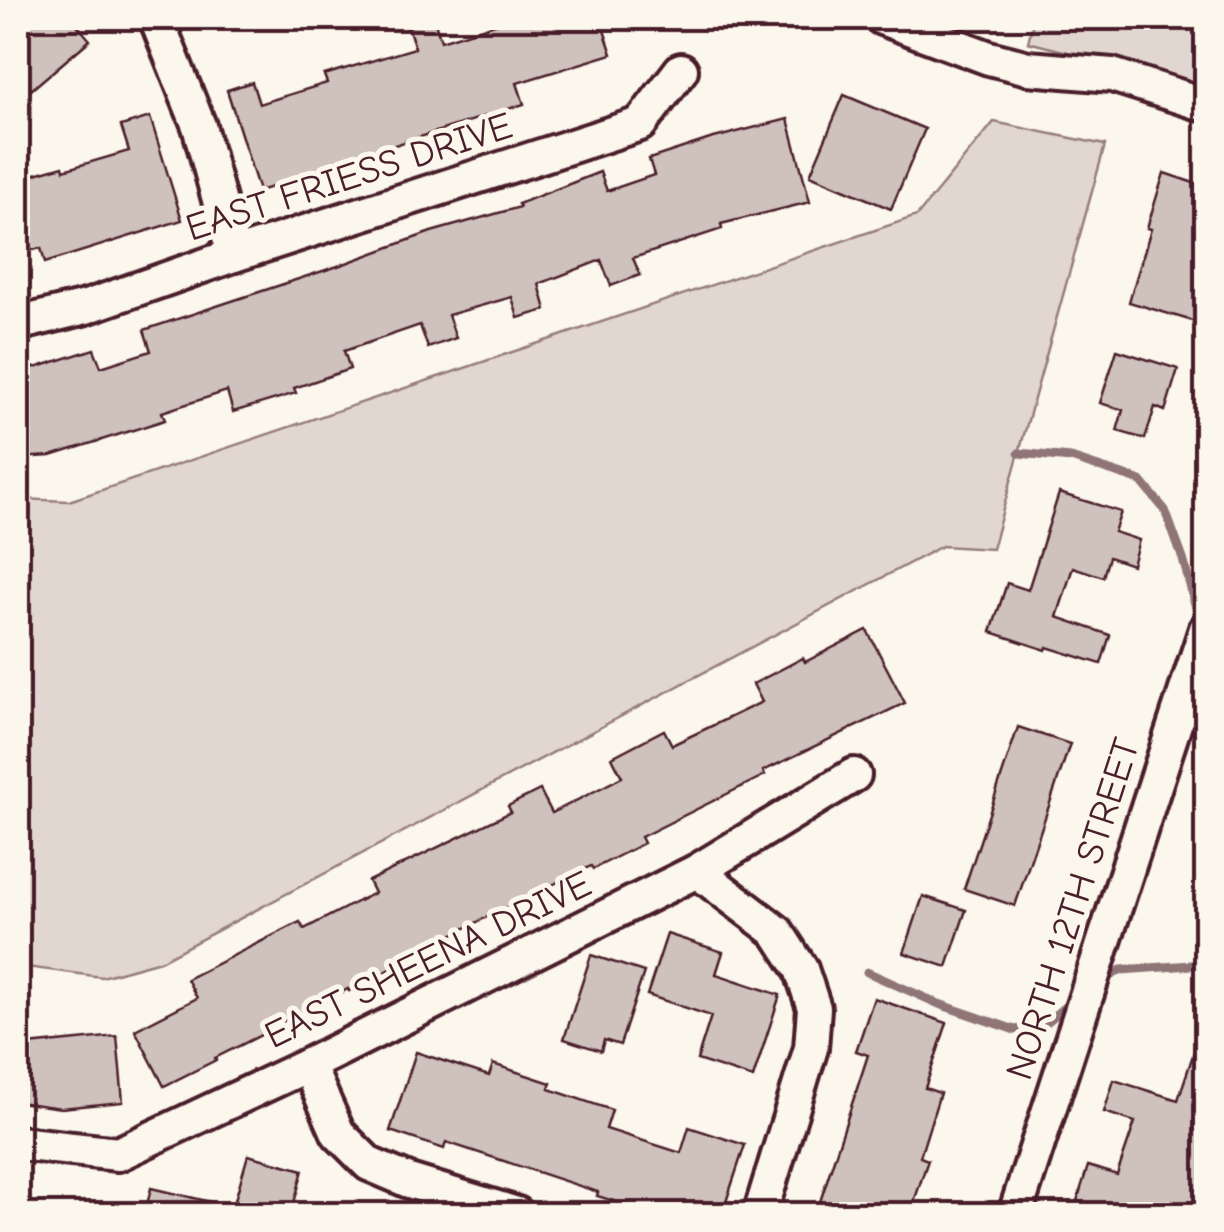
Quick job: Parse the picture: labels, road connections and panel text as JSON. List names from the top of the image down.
{
  "streets": {
    "street": ["EAST FRIESS DRIVE", "NORTH 12TH STREET", "EAST SHEENA DRIVE"]
  }
}
